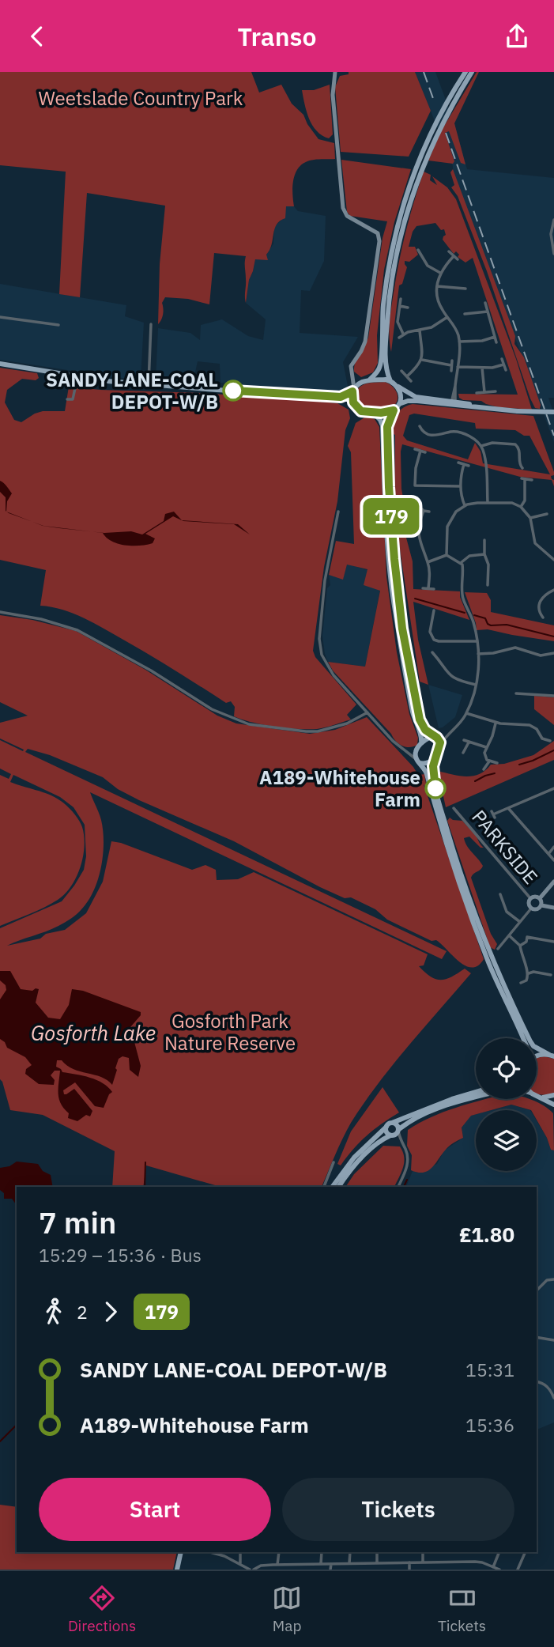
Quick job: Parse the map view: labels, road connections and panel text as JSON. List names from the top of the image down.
{
  "streets": {
    "street": ["PARKSIDE"]
  },
  "water": ["Gosforth Lake"],
  "parks": ["Weetslade Country Park", "Gosforth Park Nature Reserve"],
  "places": ["SANDY LANE-COAL DEPOT-W/B", "A189-Whitehouse Farm"],
  "lines": ["bus line 179"],
  "page": {
    "header": "Transo",
    "on_map": "179",
    "heading": ["7 min", "15:29 – 15:36 · Bus", "£1.80"],
    "legs": ["2", "179"],
    "list": [
      {
        "name": "SANDY LANE-COAL DEPOT-W/B",
        "value": "15:31"
      },
      {
        "name": "A189-Whitehouse Farm",
        "value": "15:36"
      }
    ],
    "buttons": ["Start", "Tickets"],
    "tabs": ["Directions", "Map", "Tickets"]
  }
}
